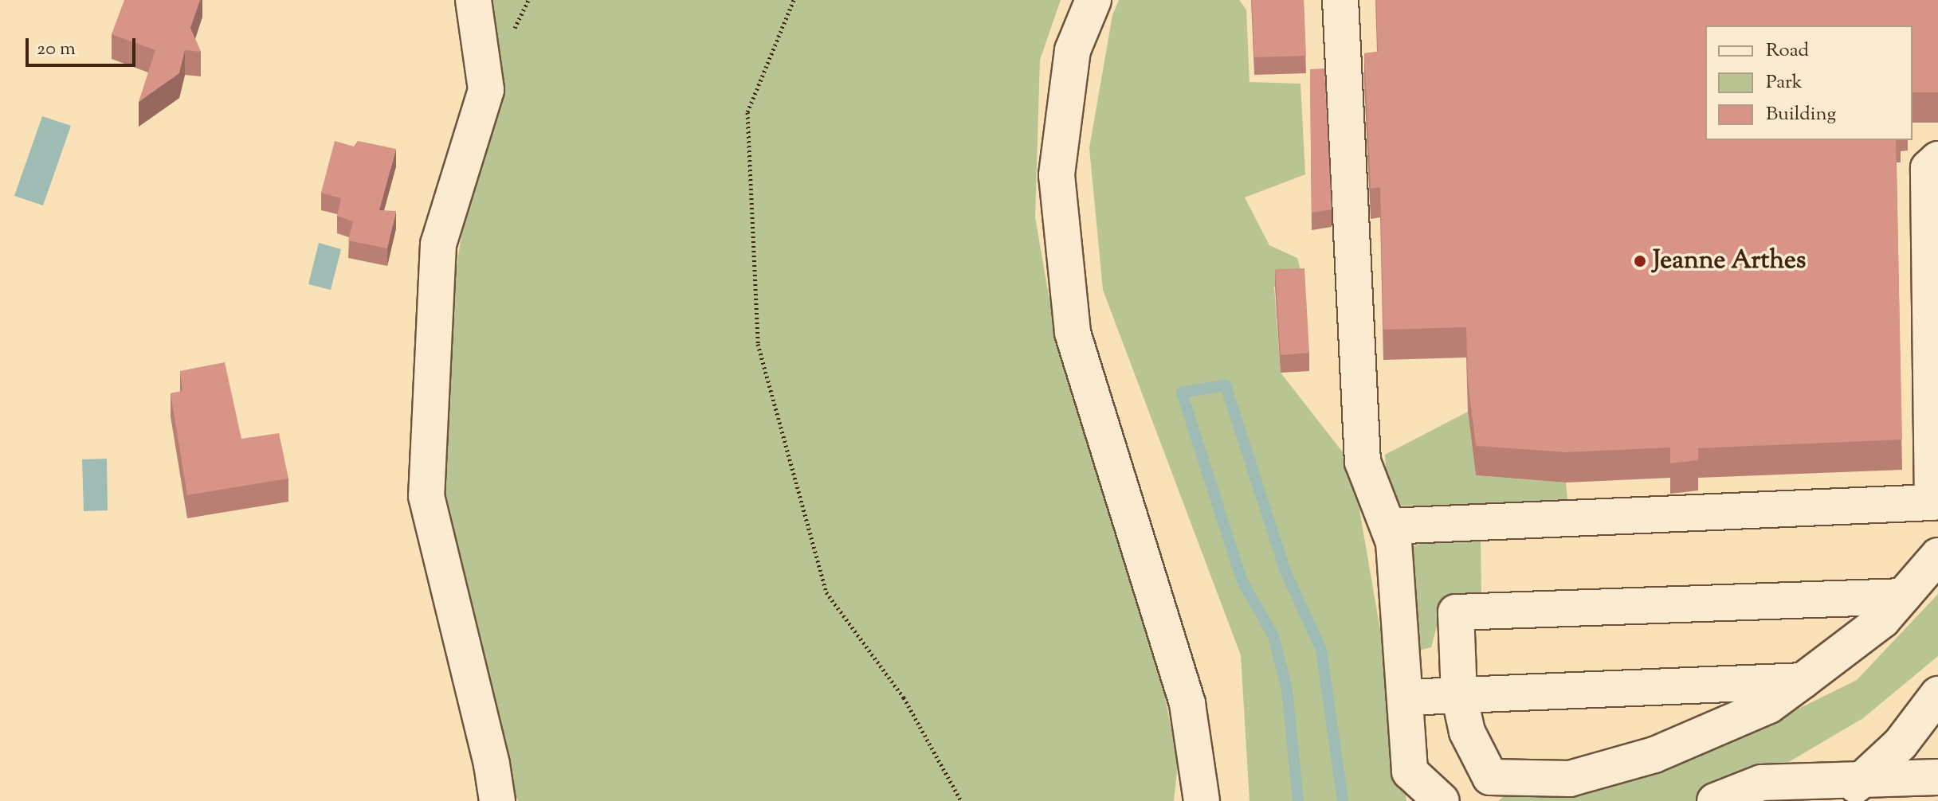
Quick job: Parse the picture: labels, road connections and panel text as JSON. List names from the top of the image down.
{
  "places": ["Jeanne Arthes"],
  "legend": ["Road", "Park", "Building"],
  "scale_bar": "20 m"
}
